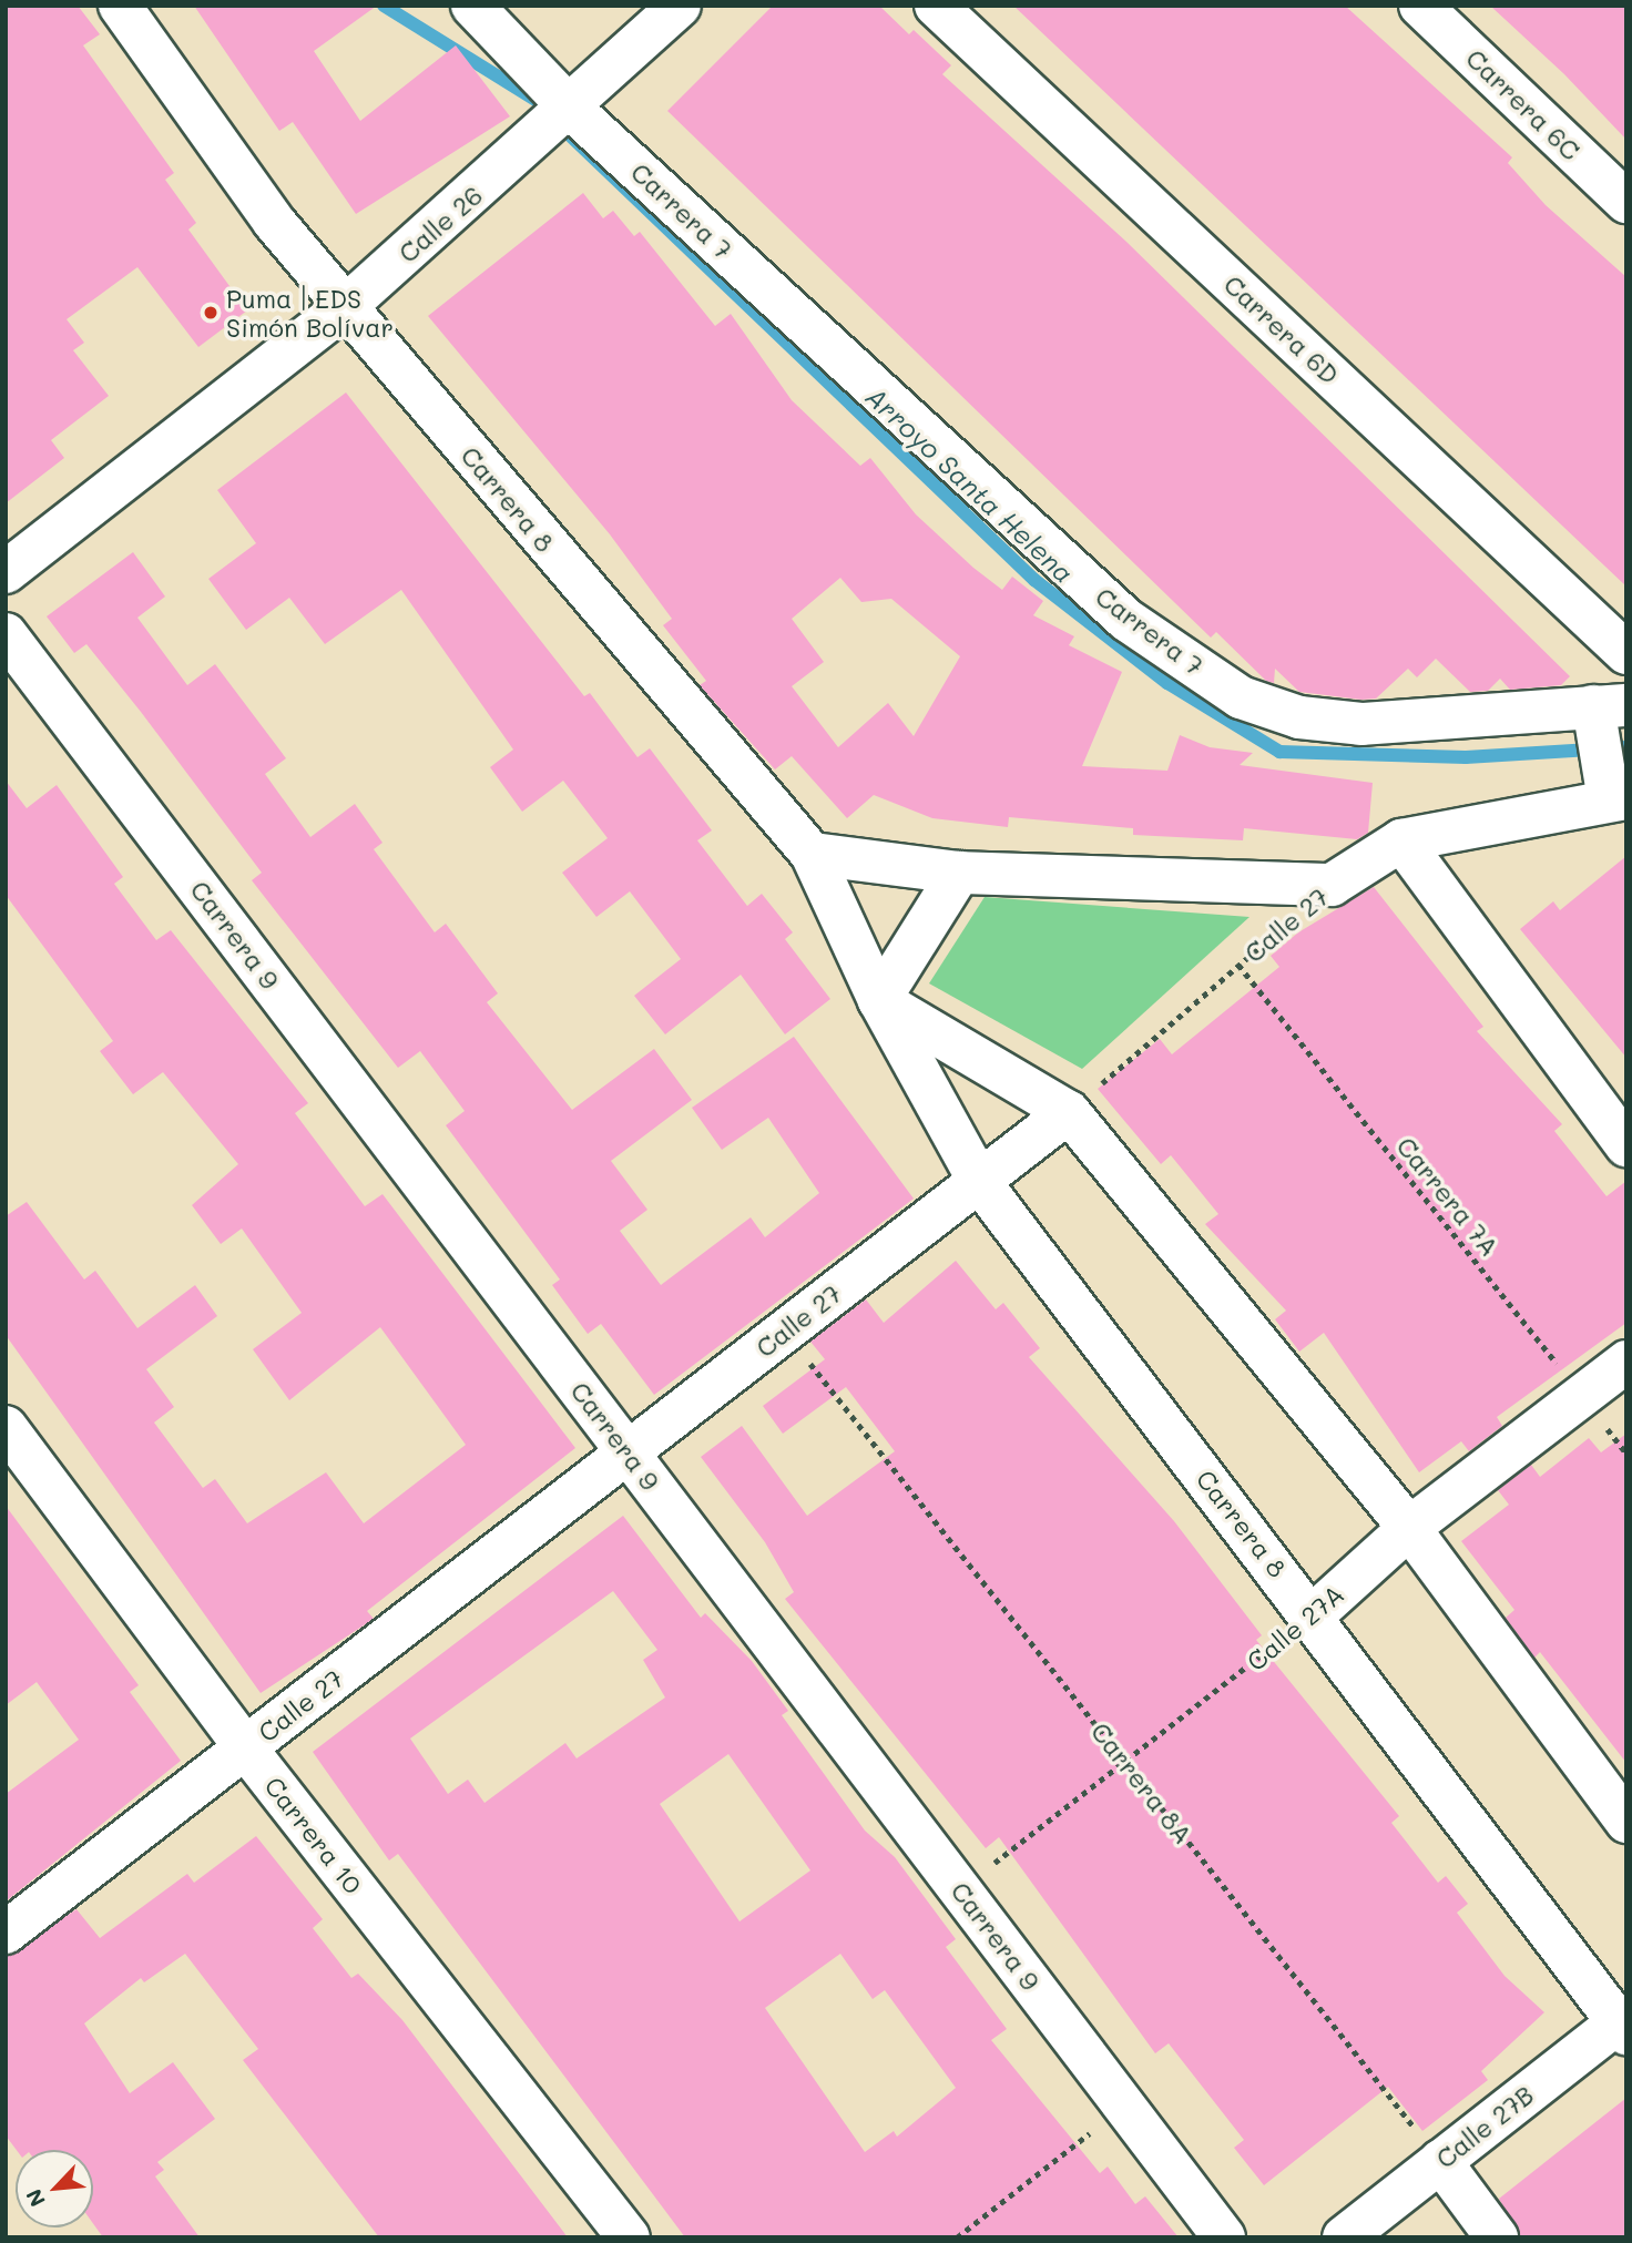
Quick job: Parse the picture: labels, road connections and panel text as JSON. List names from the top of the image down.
{
  "streets": {
    "street": [
      "Carrera 6C",
      "Carrera 7",
      "Calle 26",
      "Carrera 6D",
      "Carrera 8",
      "Calle 27",
      "Carrera 9",
      "Calle 27A",
      "Carrera 10",
      "Calle 27B"
    ],
    "path": ["Carrera 7A", "Carrera 8A"]
  },
  "crossings": [
    ["Carrera 7", "Calle 26"],
    ["Calle 26", "Carrera 8"],
    ["Carrera 8", "Calle 27"],
    ["Carrera 8", "Calle 27A"],
    ["Carrera 8", "Calle 27B"],
    ["Calle 27", "Carrera 9"],
    ["Calle 27", "Carrera 7A"],
    ["Calle 27", "Carrera 8A"],
    ["Calle 27", "Carrera 10"],
    ["Carrera 9", "Calle 27A"],
    ["Carrera 7A", "Calle 27A"],
    ["Calle 27A", "Carrera 8A"],
    ["Carrera 8A", "Calle 27B"]
  ],
  "water": ["Arroyo Santa Helena"],
  "places": ["Puma | EDS Simón Bolívar"],
  "north": "bottom left"
}
